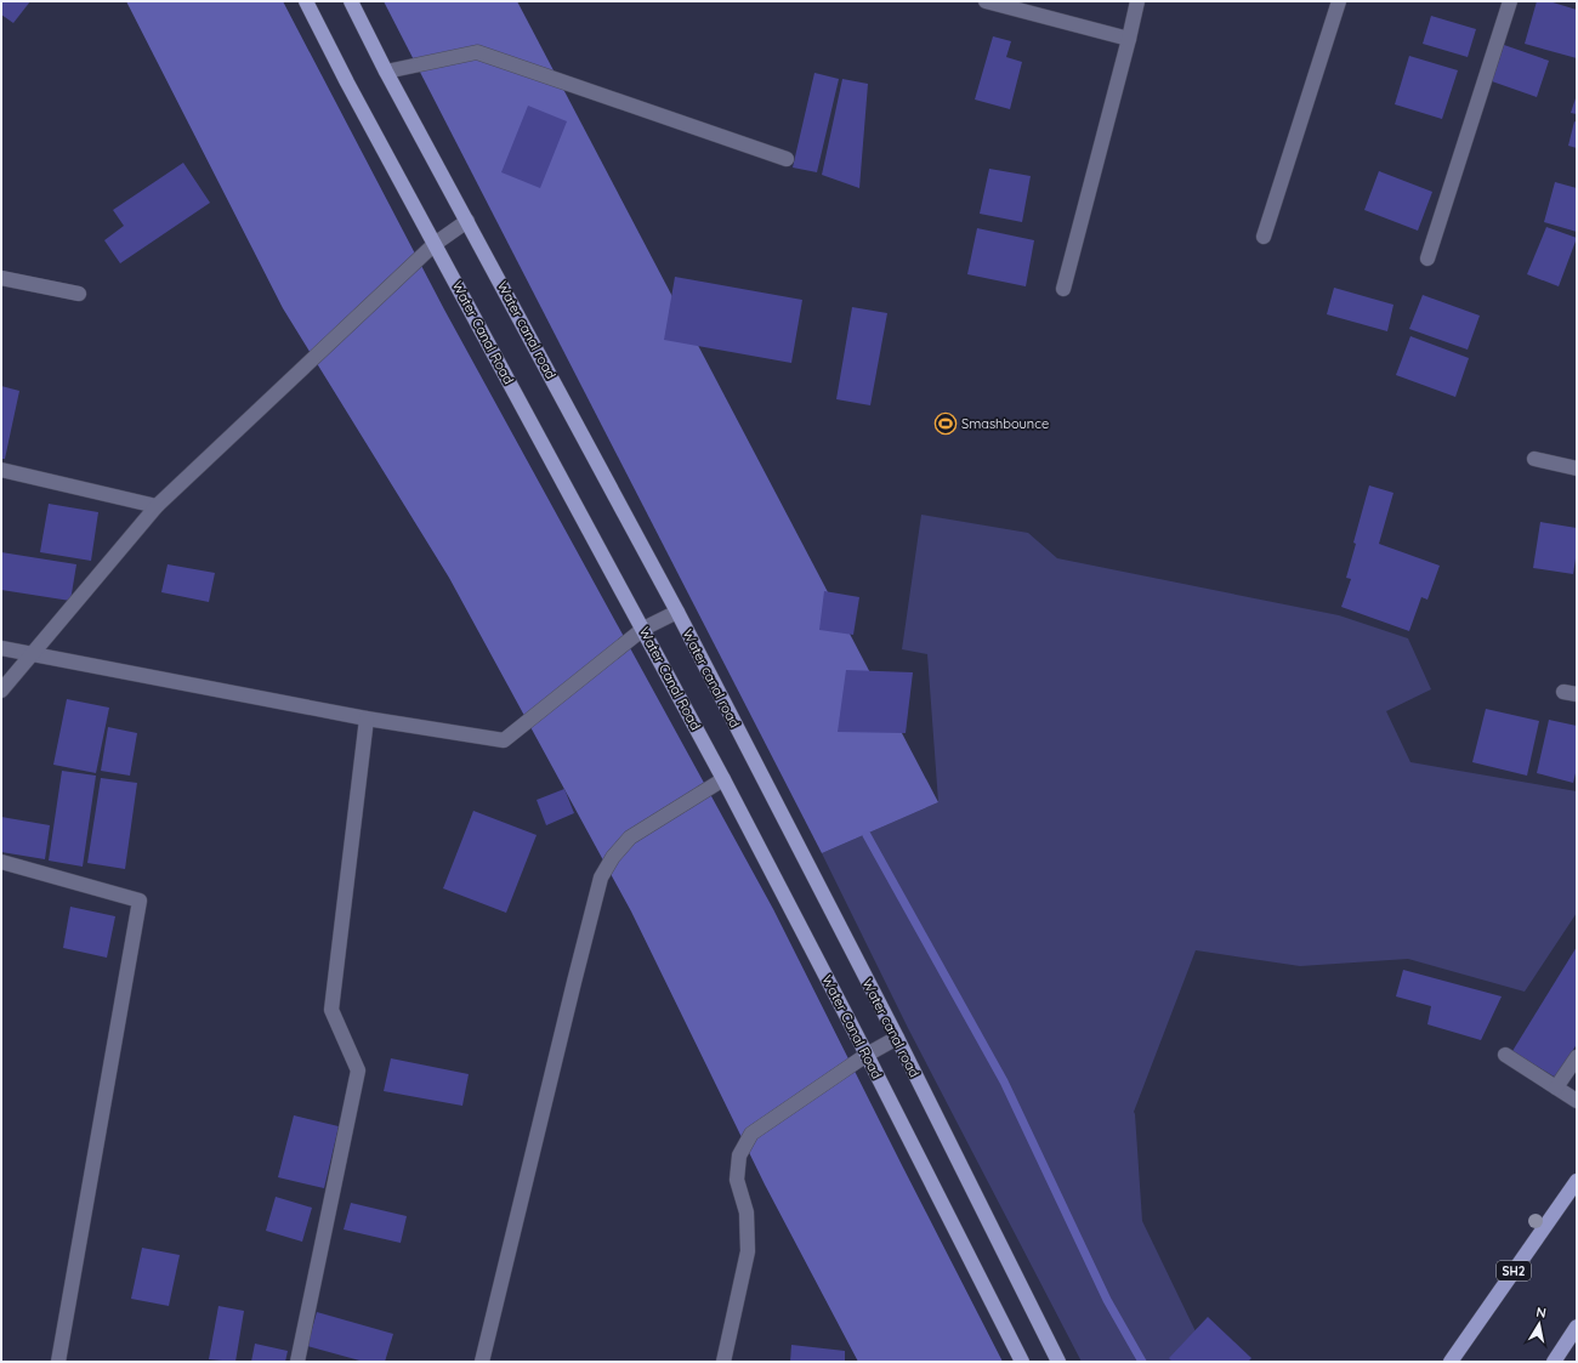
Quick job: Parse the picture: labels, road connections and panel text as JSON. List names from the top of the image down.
{
  "streets": {
    "main road": ["Water canal road", "Water Canal Road", "SH2"]
  },
  "places": {
    "sports": ["Smashbounce"]
  },
  "north": "top"
}
